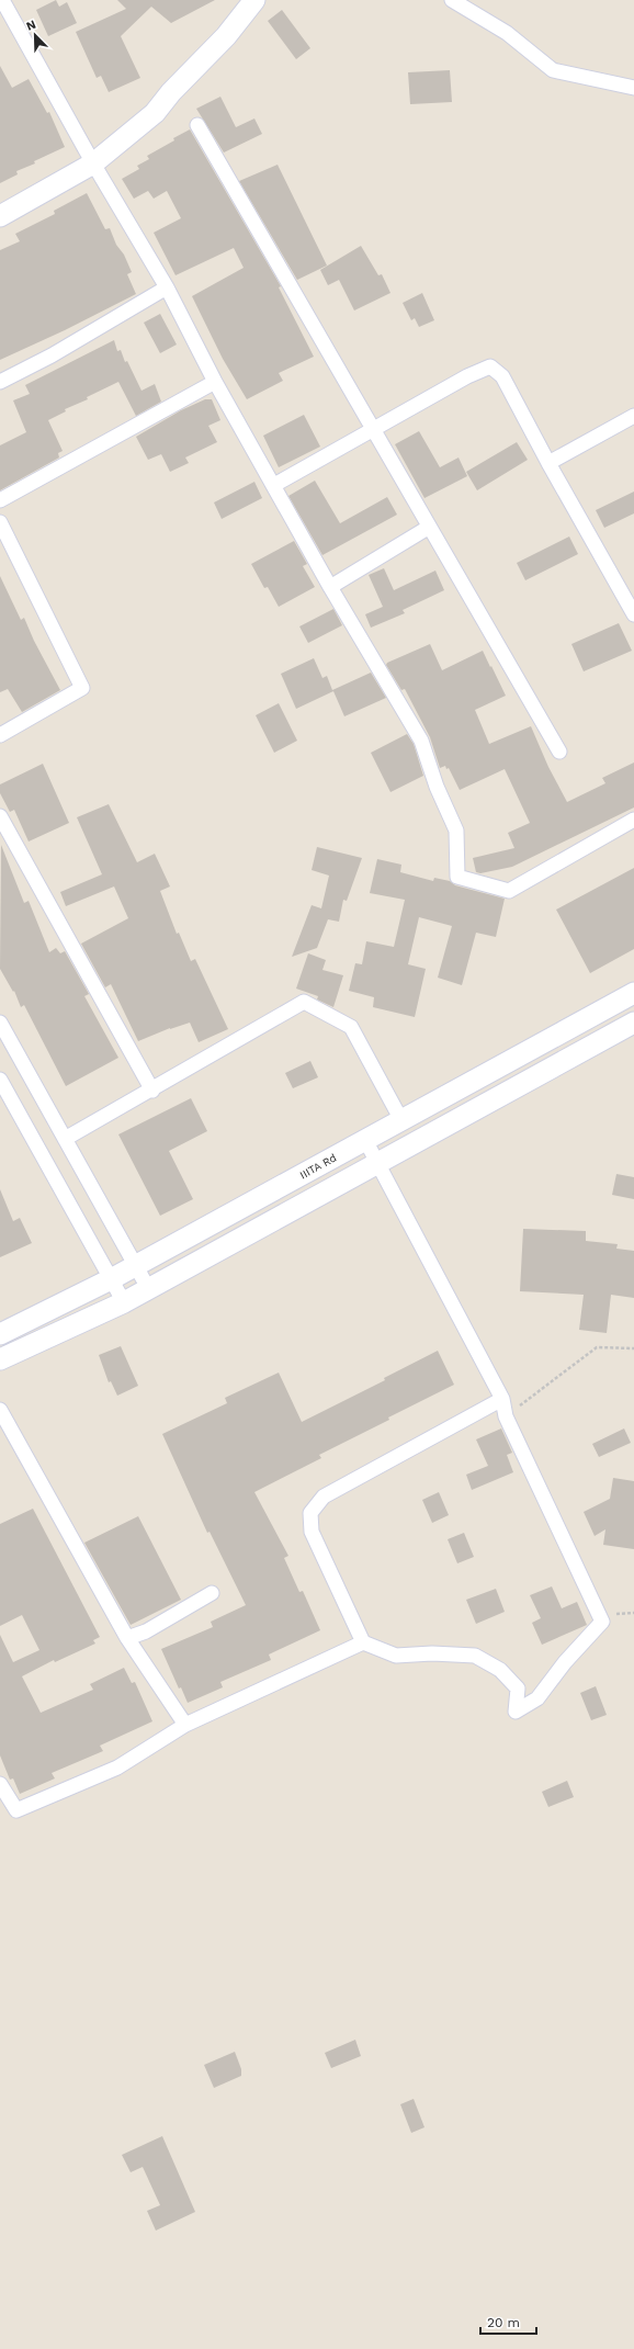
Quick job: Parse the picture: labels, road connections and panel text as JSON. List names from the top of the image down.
{
  "streets": {
    "street": ["IIITA Rd"]
  },
  "scale_bar": "20 m",
  "north": "top left"
}
